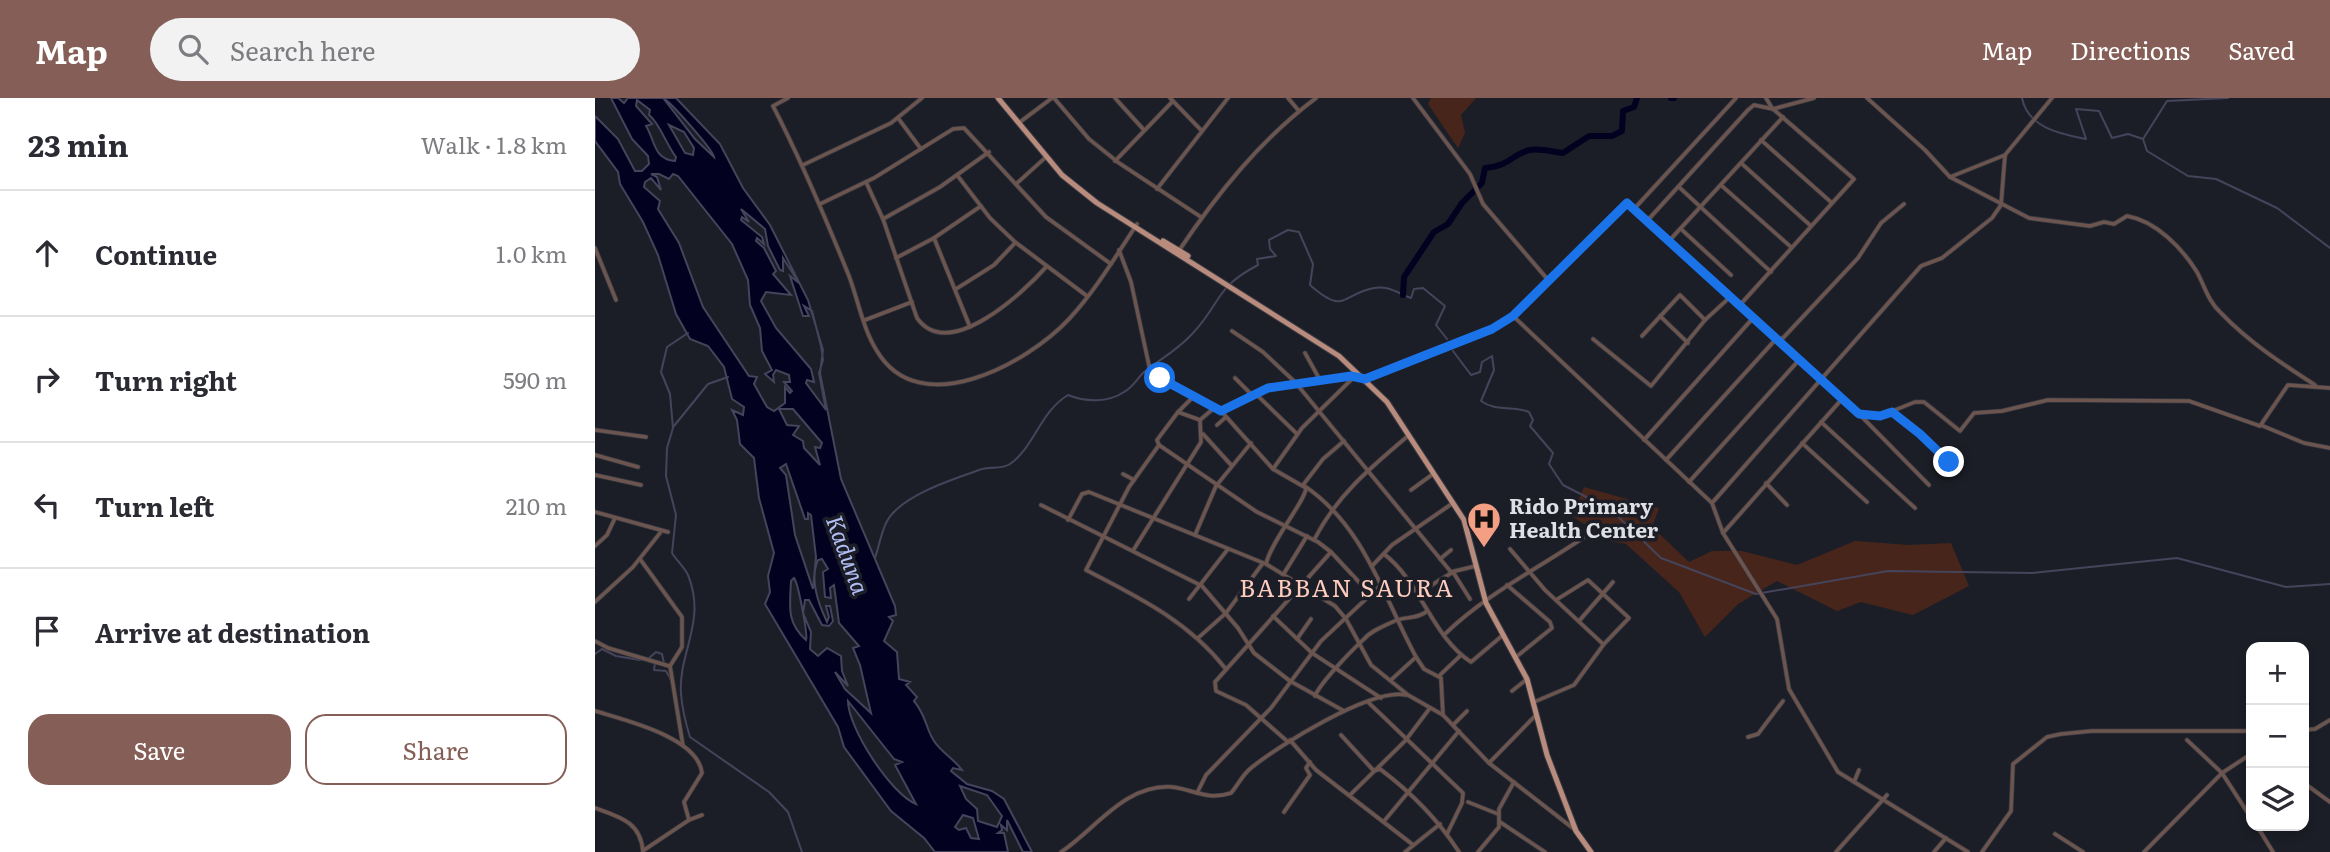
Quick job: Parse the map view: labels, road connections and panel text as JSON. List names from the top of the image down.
{
  "districts": ["BABBAN SAURA"],
  "water": ["Kaduna"],
  "places": {
    "hospital": ["Rido Primary Health Center"]
  },
  "page": {
    "header": "Map",
    "search": "Search here",
    "nav": ["Map", "Directions", "Saved"],
    "heading": ["23 min", "Walk · 1.8 km"],
    "list": [
      ["Continue", "1.0 km"],
      ["Turn right", "590 m"],
      ["Turn left", "210 m"],
      "Arrive at destination"
    ],
    "map_buttons": ["+", "−"],
    "buttons": ["Save", "Share"]
  }
}
